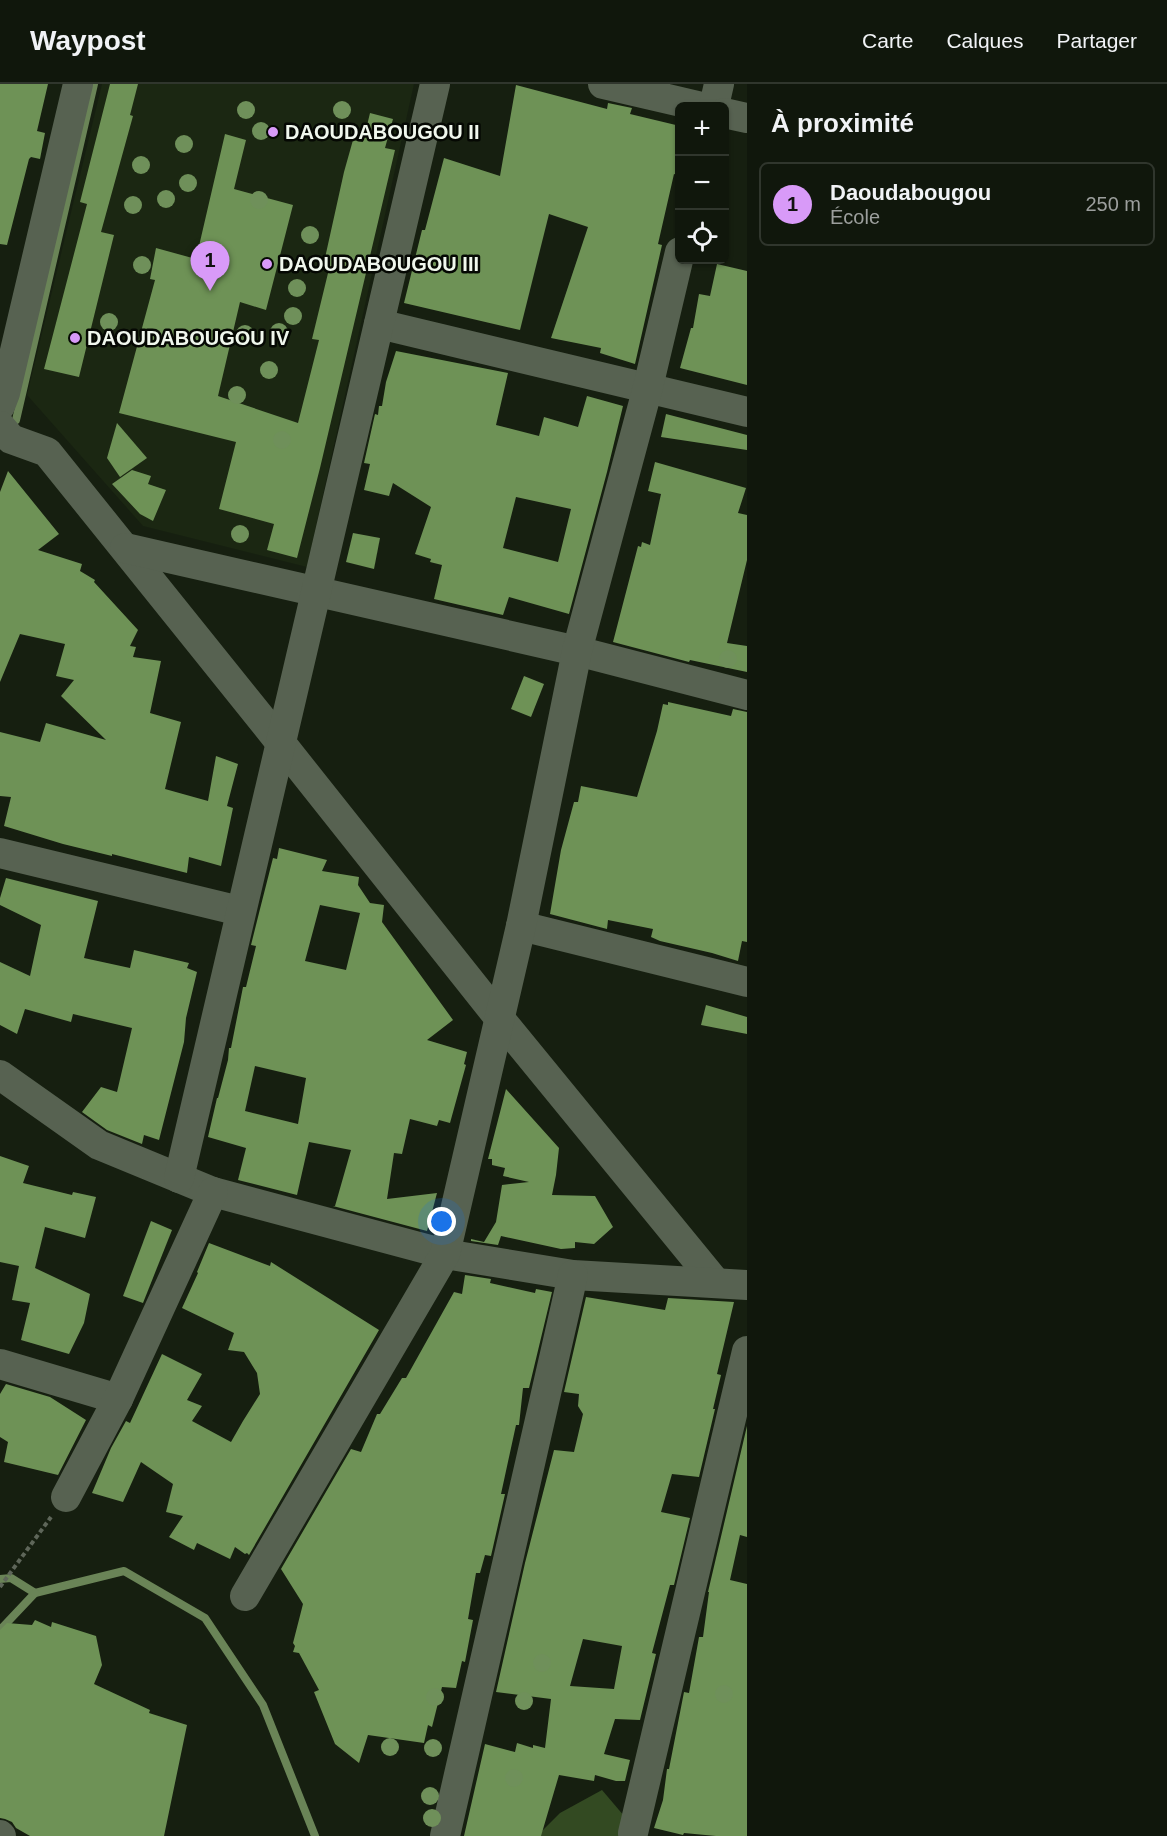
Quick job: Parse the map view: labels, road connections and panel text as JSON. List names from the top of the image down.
{
  "places": ["DAOUDABOUGOU II", "DAOUDABOUGOU III", "DAOUDABOUGOU IV"],
  "page": {
    "header": "Waypost",
    "nav": ["Carte", "Calques", "Partager"],
    "heading": "À proximité",
    "map_buttons": ["+", "−"],
    "list": [
      {
        "mark": "1",
        "name": "Daoudabougou",
        "note": "École",
        "value": "250 m"
      }
    ],
    "pins": "1"
  }
}
